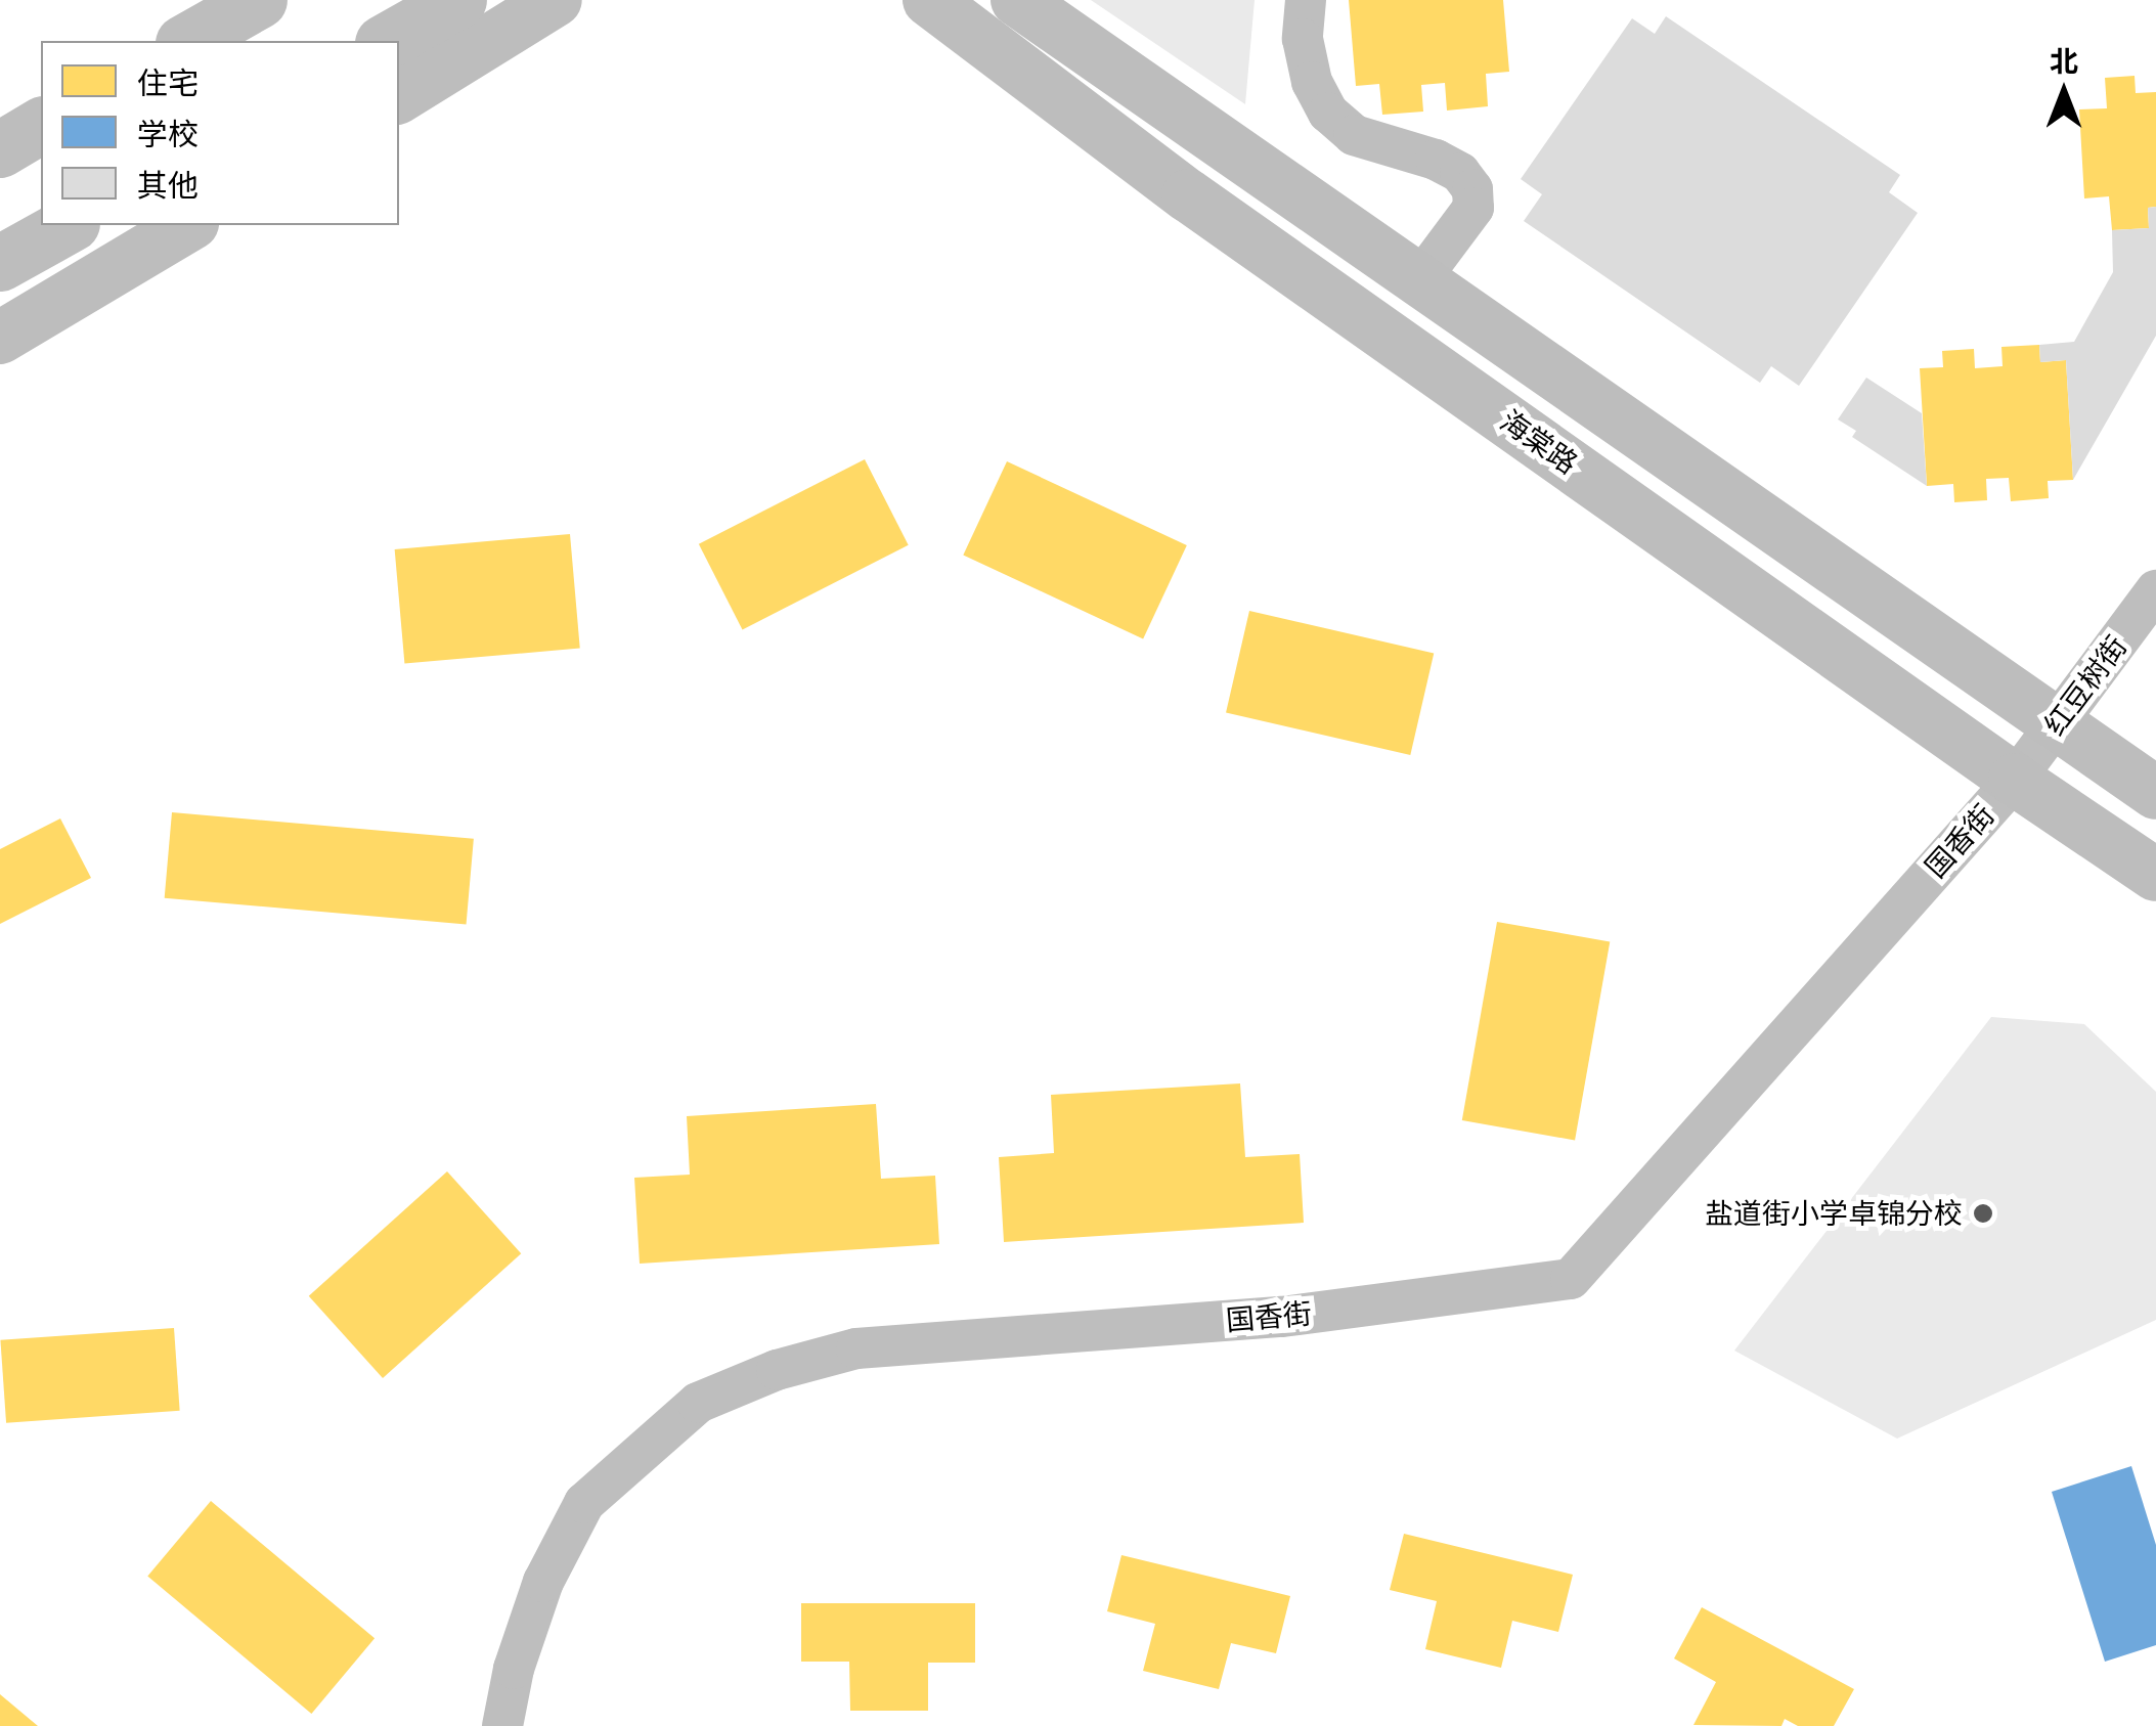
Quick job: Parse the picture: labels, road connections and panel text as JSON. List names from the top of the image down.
{
  "streets": {
    "main road": ["海棠路"],
    "street": ["红豆树街", "国香街"]
  },
  "crossings": [
    ["海棠路", "红豆树街"],
    ["海棠路", "国香街"],
    ["红豆树街", "国香街"]
  ],
  "places": ["盐道街小学卓锦分校"],
  "legend": ["住宅", "学校", "其他"],
  "north": "top"
}
